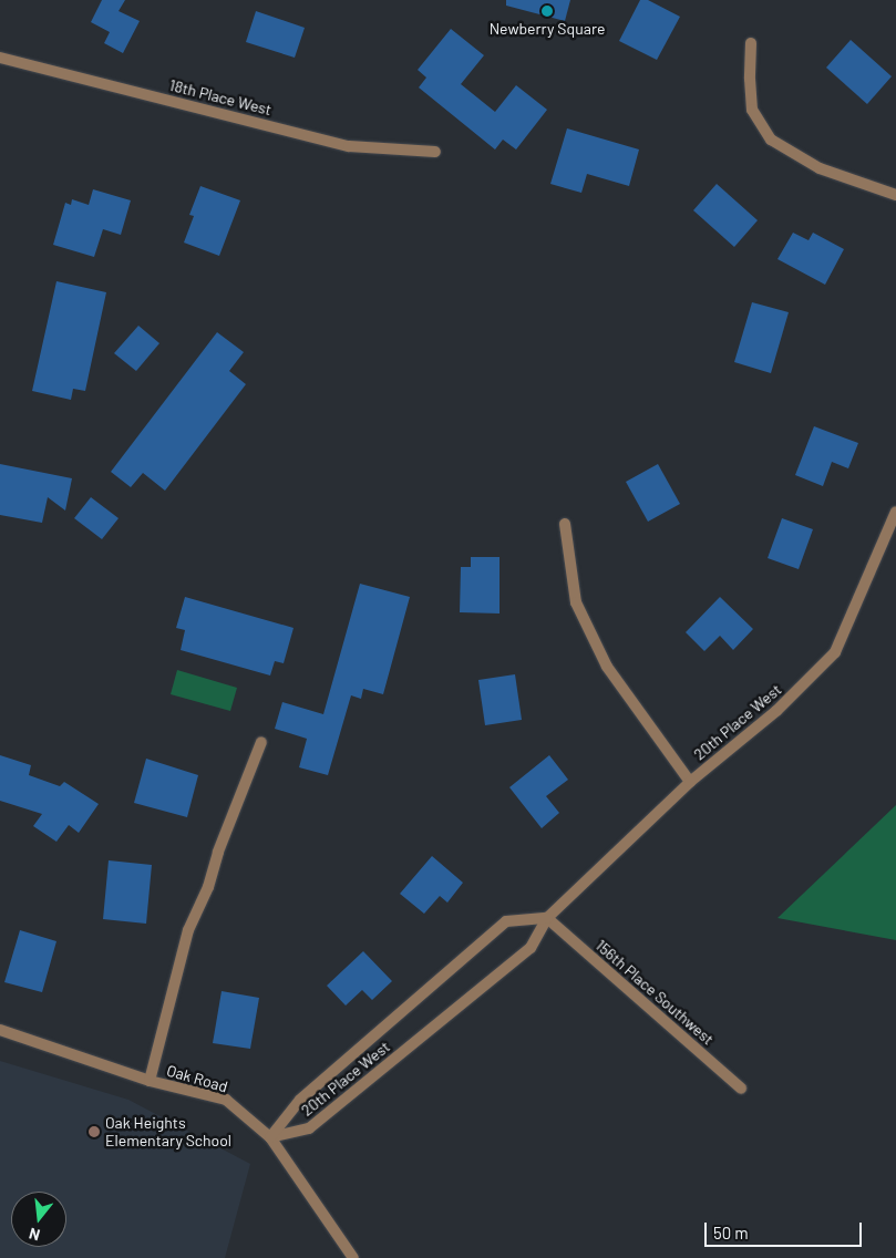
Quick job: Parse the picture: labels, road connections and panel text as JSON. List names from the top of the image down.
{
  "streets": {
    "street": [
      "18th Place West",
      "20th Place West",
      "156th Place Southwest",
      "Oak Road"
    ]
  },
  "crossings": [
    ["20th Place West", "156th Place Southwest"],
    ["20th Place West", "Oak Road"]
  ],
  "places": ["Newberry Square", "Oak Heights Elementary School"],
  "scale_bar": "50 m",
  "north": "bottom"
}
